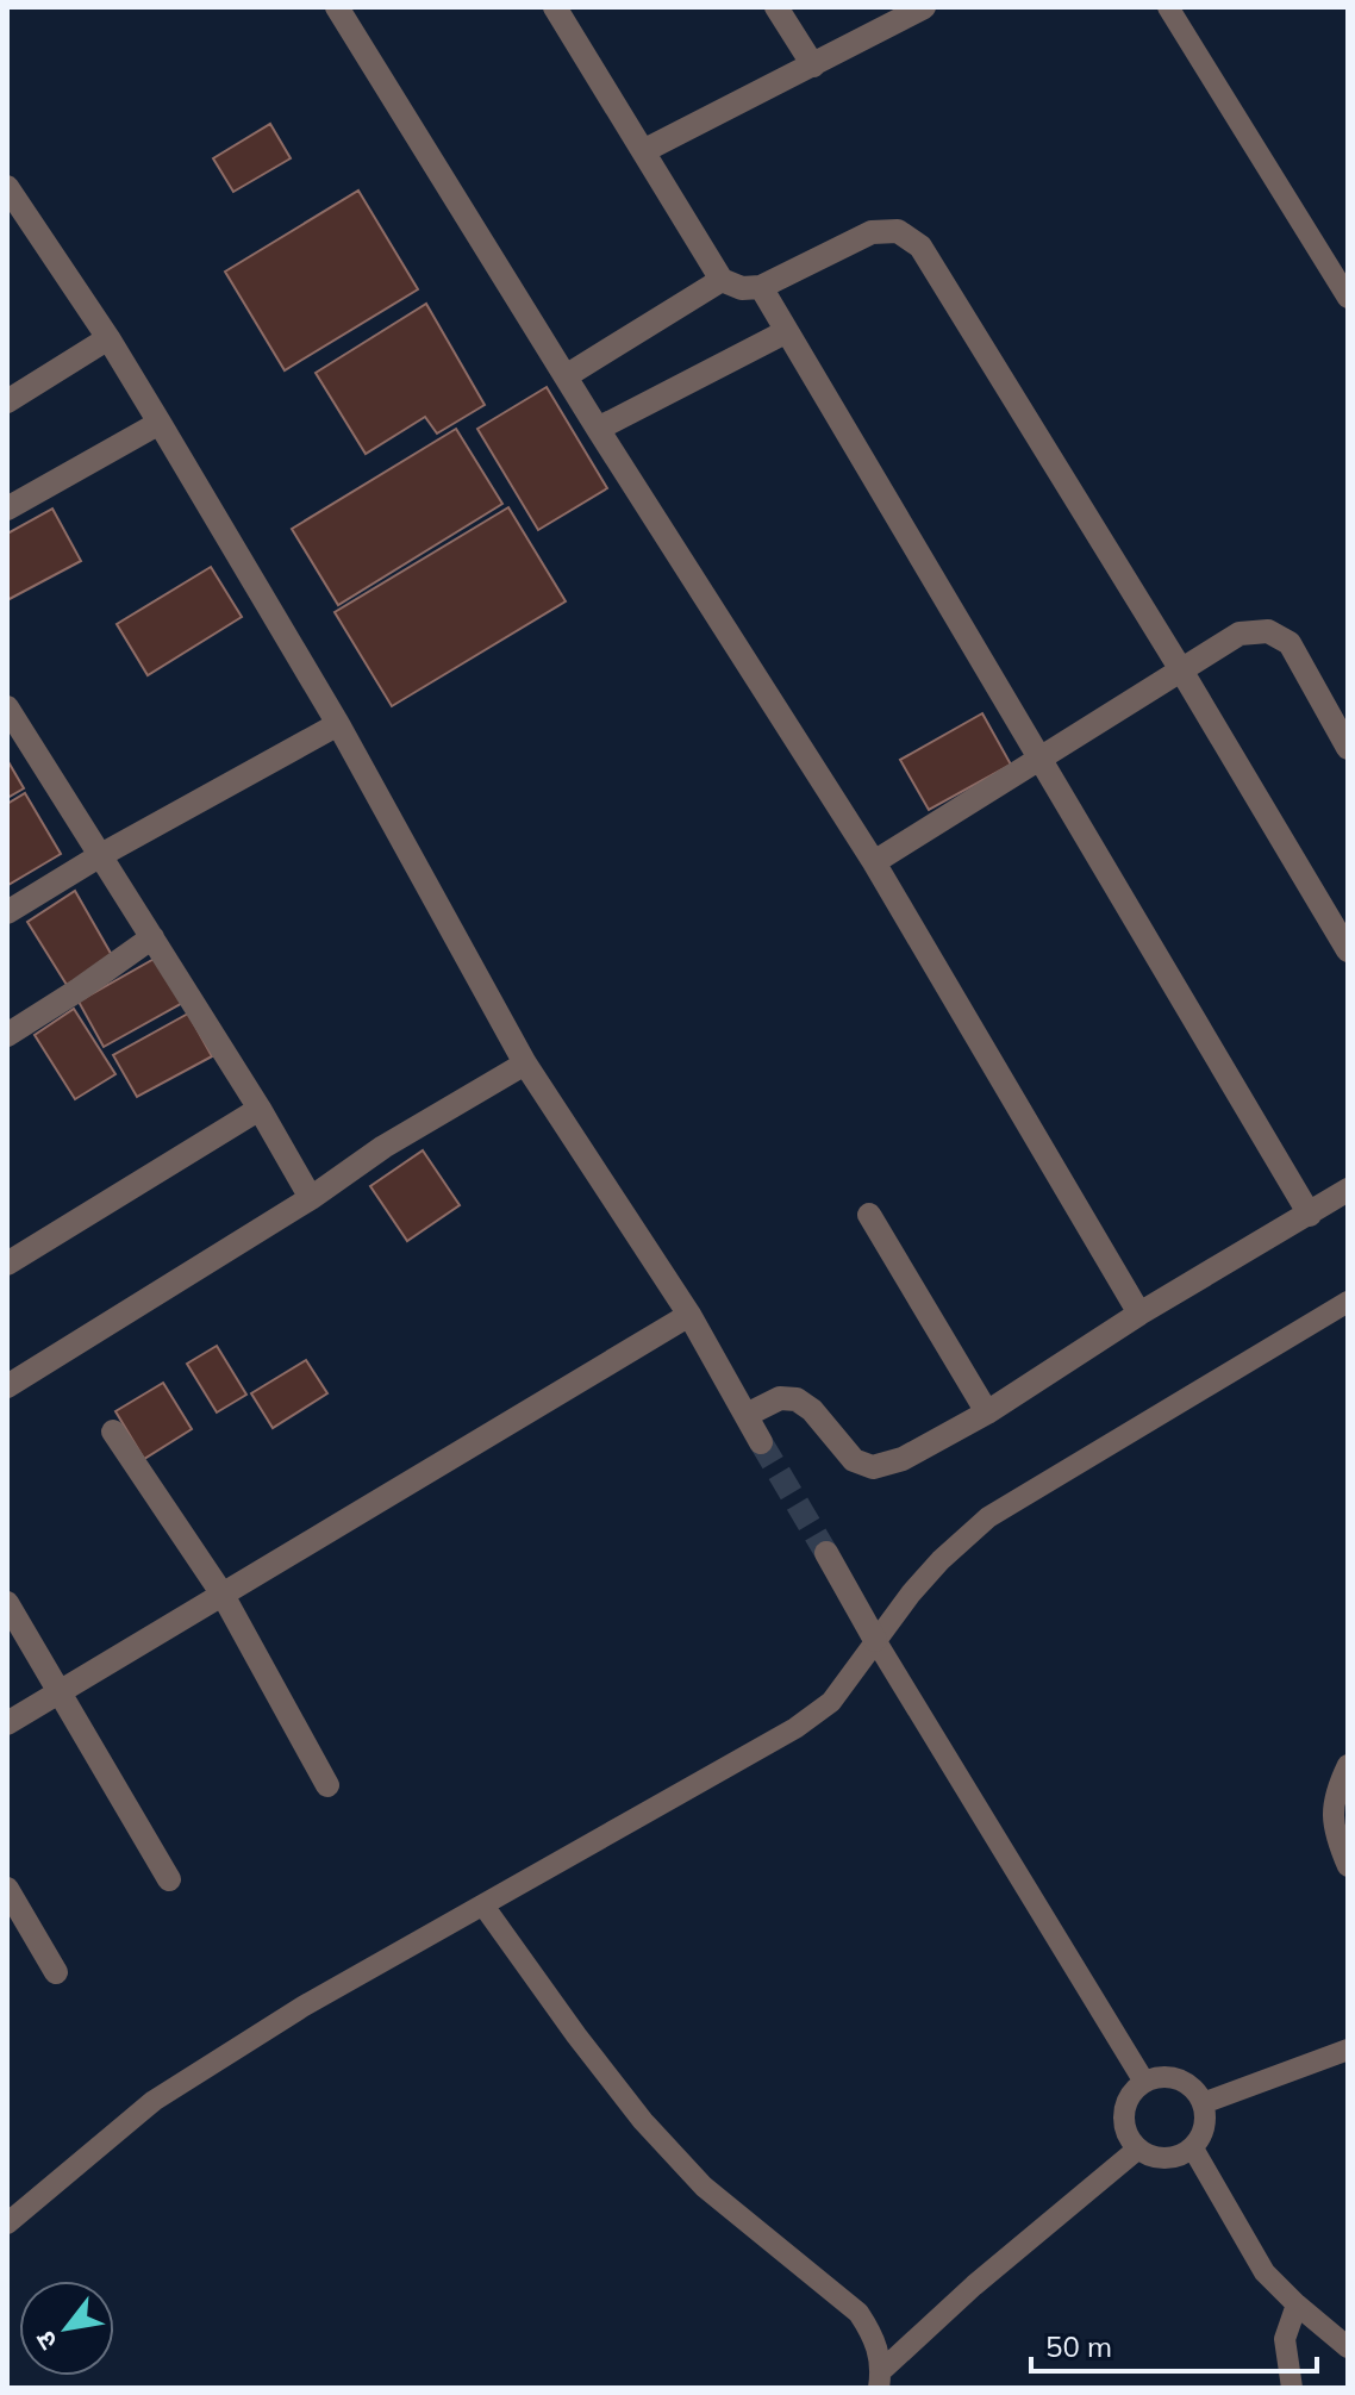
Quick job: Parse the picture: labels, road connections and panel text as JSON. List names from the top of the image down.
{
  "scale_bar": "50 m",
  "north": "bottom left"
}
